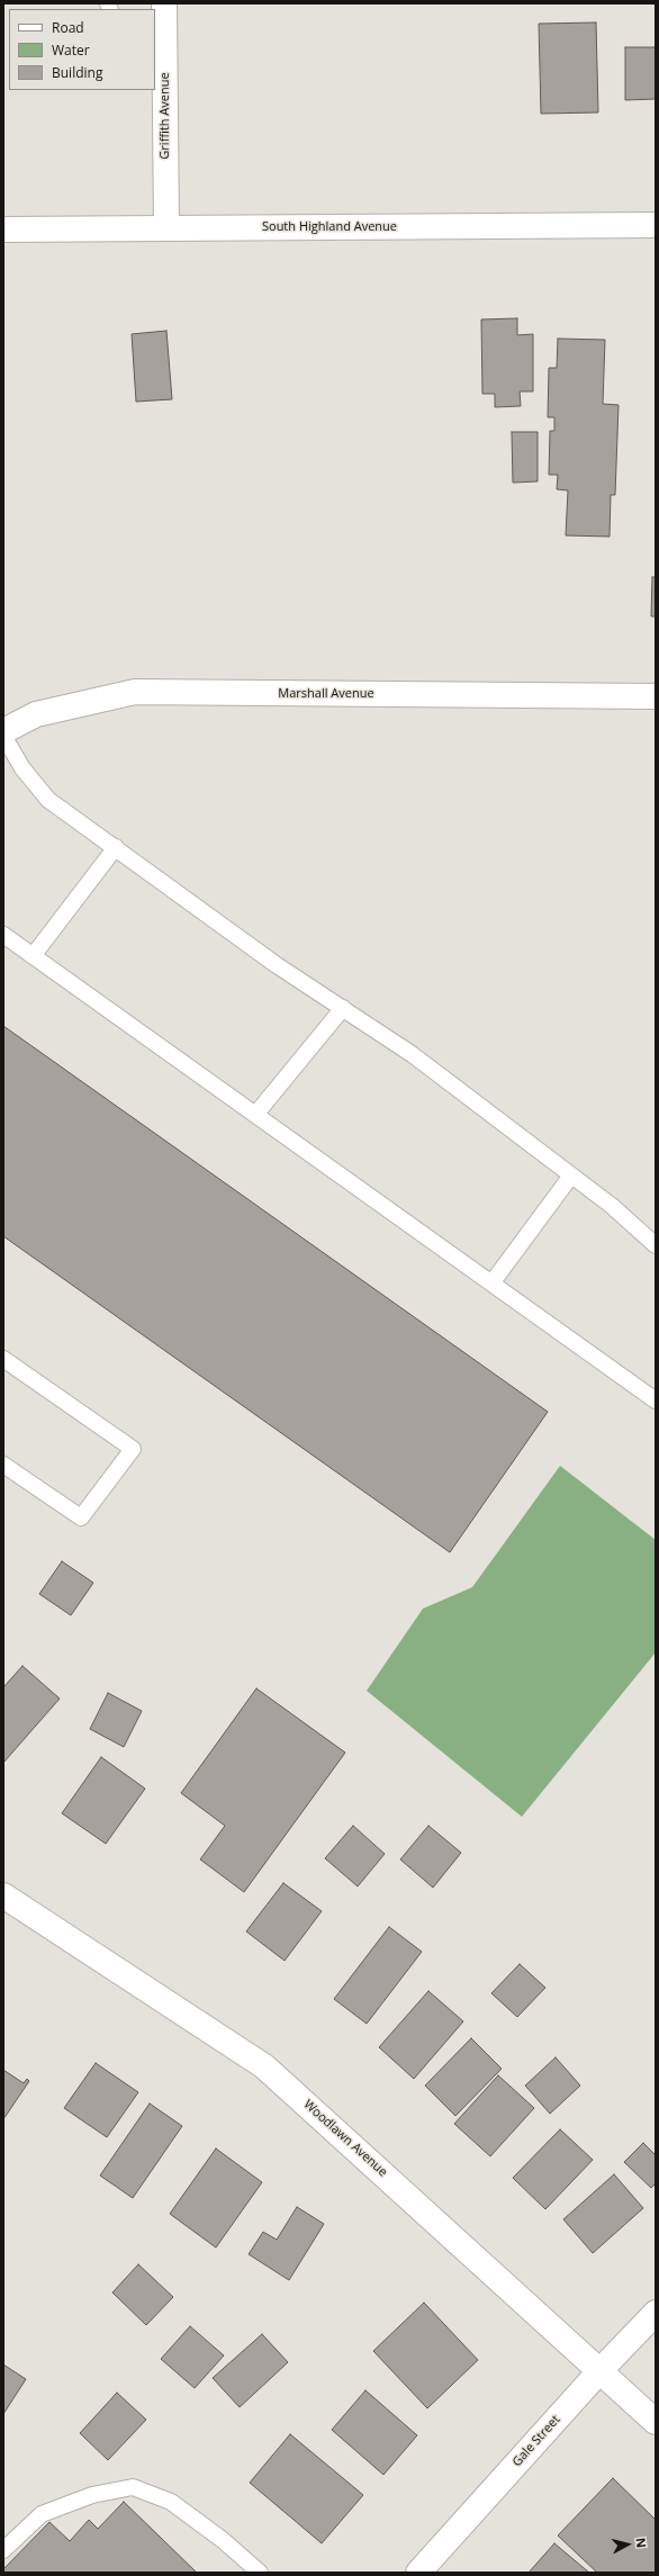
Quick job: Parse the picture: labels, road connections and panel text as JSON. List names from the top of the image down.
{
  "streets": {
    "street": [
      "Griffith Avenue",
      "South Highland Avenue",
      "Marshall Avenue",
      "Woodlawn Avenue",
      "Gale Street"
    ]
  },
  "crossings": [
    ["Griffith Avenue", "South Highland Avenue"],
    ["Woodlawn Avenue", "Gale Street"]
  ],
  "legend": ["Road", "Water", "Building"],
  "north": "right"
}
